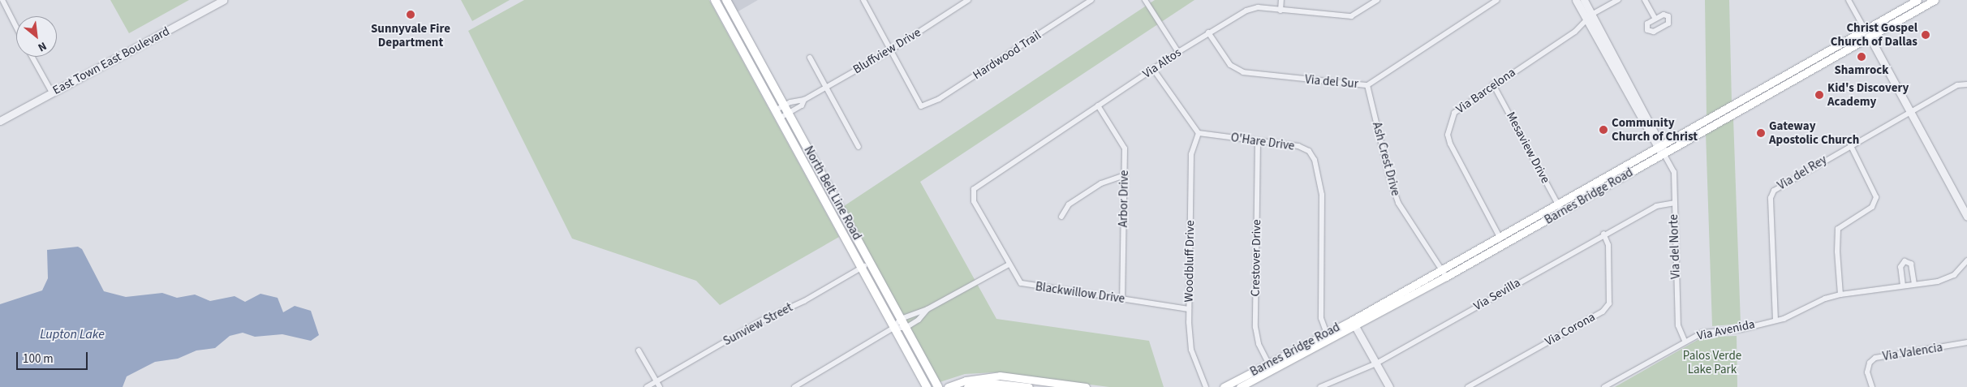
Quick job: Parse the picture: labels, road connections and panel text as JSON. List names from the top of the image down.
{
  "streets": {
    "main road": ["North Belt Line Road", "Barnes Bridge Road"],
    "street": [
      "Bluffview Drive",
      "Hardwood Trail",
      "East Town East Boulevard",
      "Via Altos",
      "Via del Sur",
      "Via Barcelona",
      "O'Hare Drive",
      "Mesaview Drive",
      "Ash Crest Drive",
      "Via del Rey",
      "Arbor Drive",
      "Via del Norte",
      "Crestover Drive",
      "Woodbluff Drive",
      "Blackwillow Drive",
      "Via Sevilla",
      "Sunview Street",
      "Via Corona",
      "Via Avenida",
      "Via Valencia"
    ]
  },
  "crossings": [
    ["Bluffview Drive", "Hardwood Trail"],
    ["Bluffview Drive", "North Belt Line Road"],
    ["Via Altos", "Via del Sur"],
    ["Via Altos", "Arbor Drive"],
    ["Via Altos", "Blackwillow Drive"],
    ["Via del Sur", "Ash Crest Drive"],
    ["Via Barcelona", "Mesaview Drive"],
    ["Via Barcelona", "Barnes Bridge Road"],
    ["Via Barcelona", "Via del Norte"],
    ["O'Hare Drive", "Barnes Bridge Road"],
    ["O'Hare Drive", "Crestover Drive"],
    ["O'Hare Drive", "Woodbluff Drive"],
    ["Mesaview Drive", "Barnes Bridge Road"],
    ["Ash Crest Drive", "Barnes Bridge Road"],
    ["Via del Rey", "Via Avenida"],
    ["North Belt Line Road", "Sunview Street"],
    ["Barnes Bridge Road", "Via del Norte"],
    ["Barnes Bridge Road", "Crestover Drive"],
    ["Arbor Drive", "Blackwillow Drive"],
    ["Via del Norte", "Via Sevilla"],
    ["Via del Norte", "Via Avenida"],
    ["Woodbluff Drive", "Blackwillow Drive"],
    ["Via Sevilla", "Via Corona"]
  ],
  "water": ["Lupton Lake"],
  "parks": ["Palos Verde Lake Park"],
  "places": [
    "Sunnyvale Fire Department",
    "Christ Gospel Church of Dallas",
    "Shamrock",
    "Kid's Discovery Academy",
    "Community Church of Christ",
    "Gateway Apostolic Church"
  ],
  "scale_bar": "100 m",
  "north": "bottom right"
}
